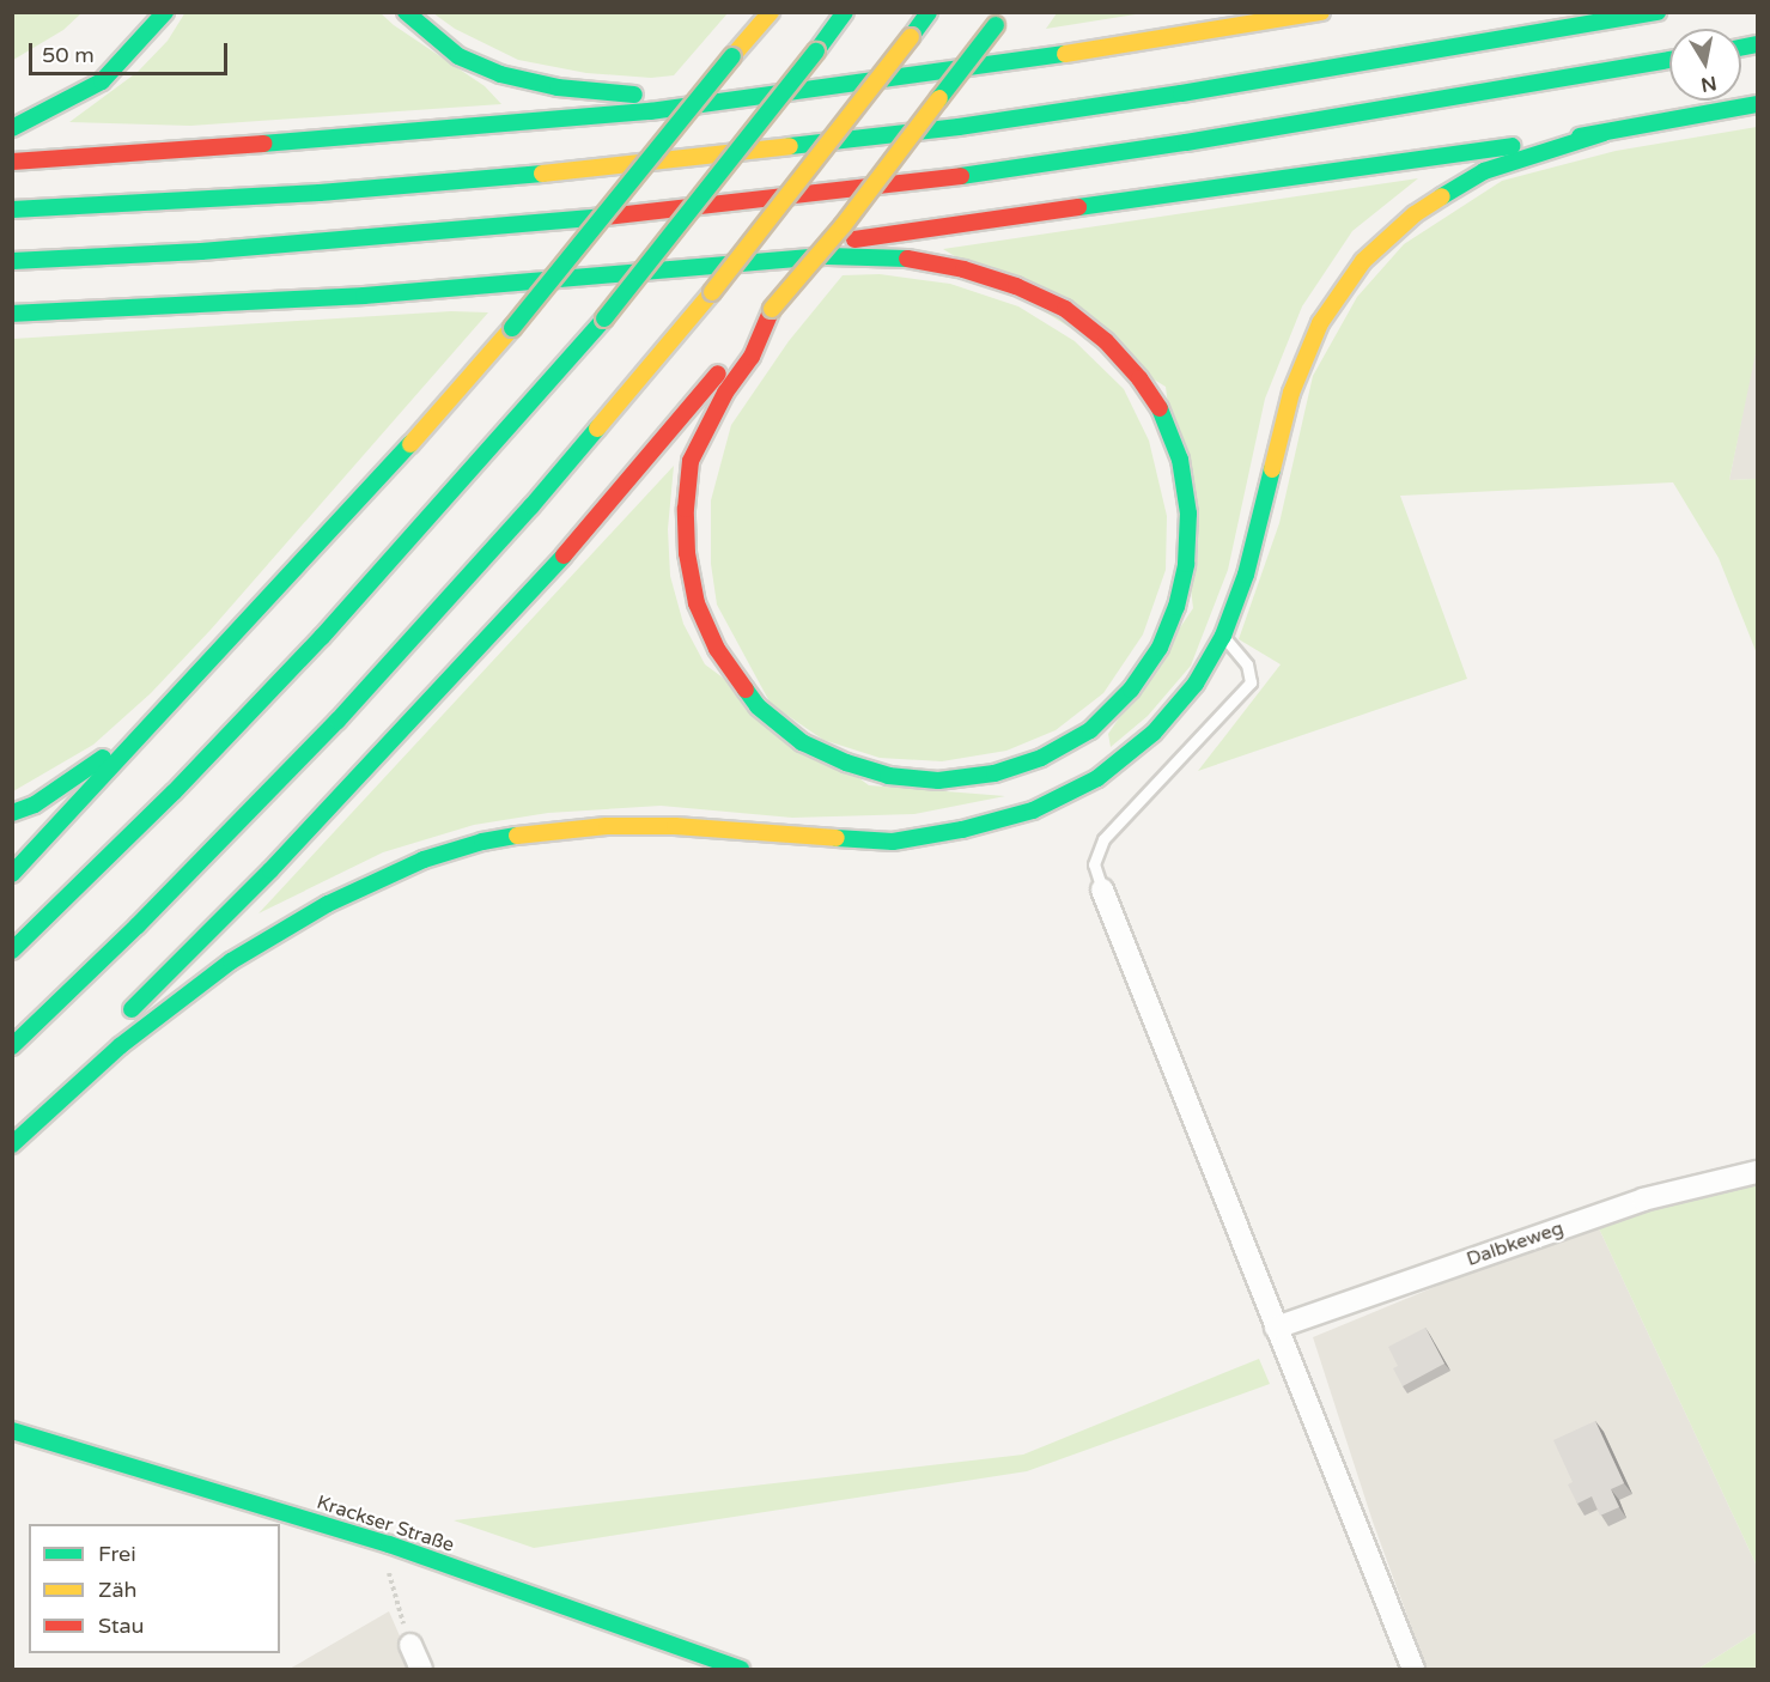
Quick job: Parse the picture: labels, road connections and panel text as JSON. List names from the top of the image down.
{
  "streets": {
    "main road": ["Krackser Straße"],
    "street": ["Dalbkeweg"]
  },
  "legend": ["Frei", "Zäh", "Stau"],
  "scale_bar": "50 m",
  "north": "bottom"
}
